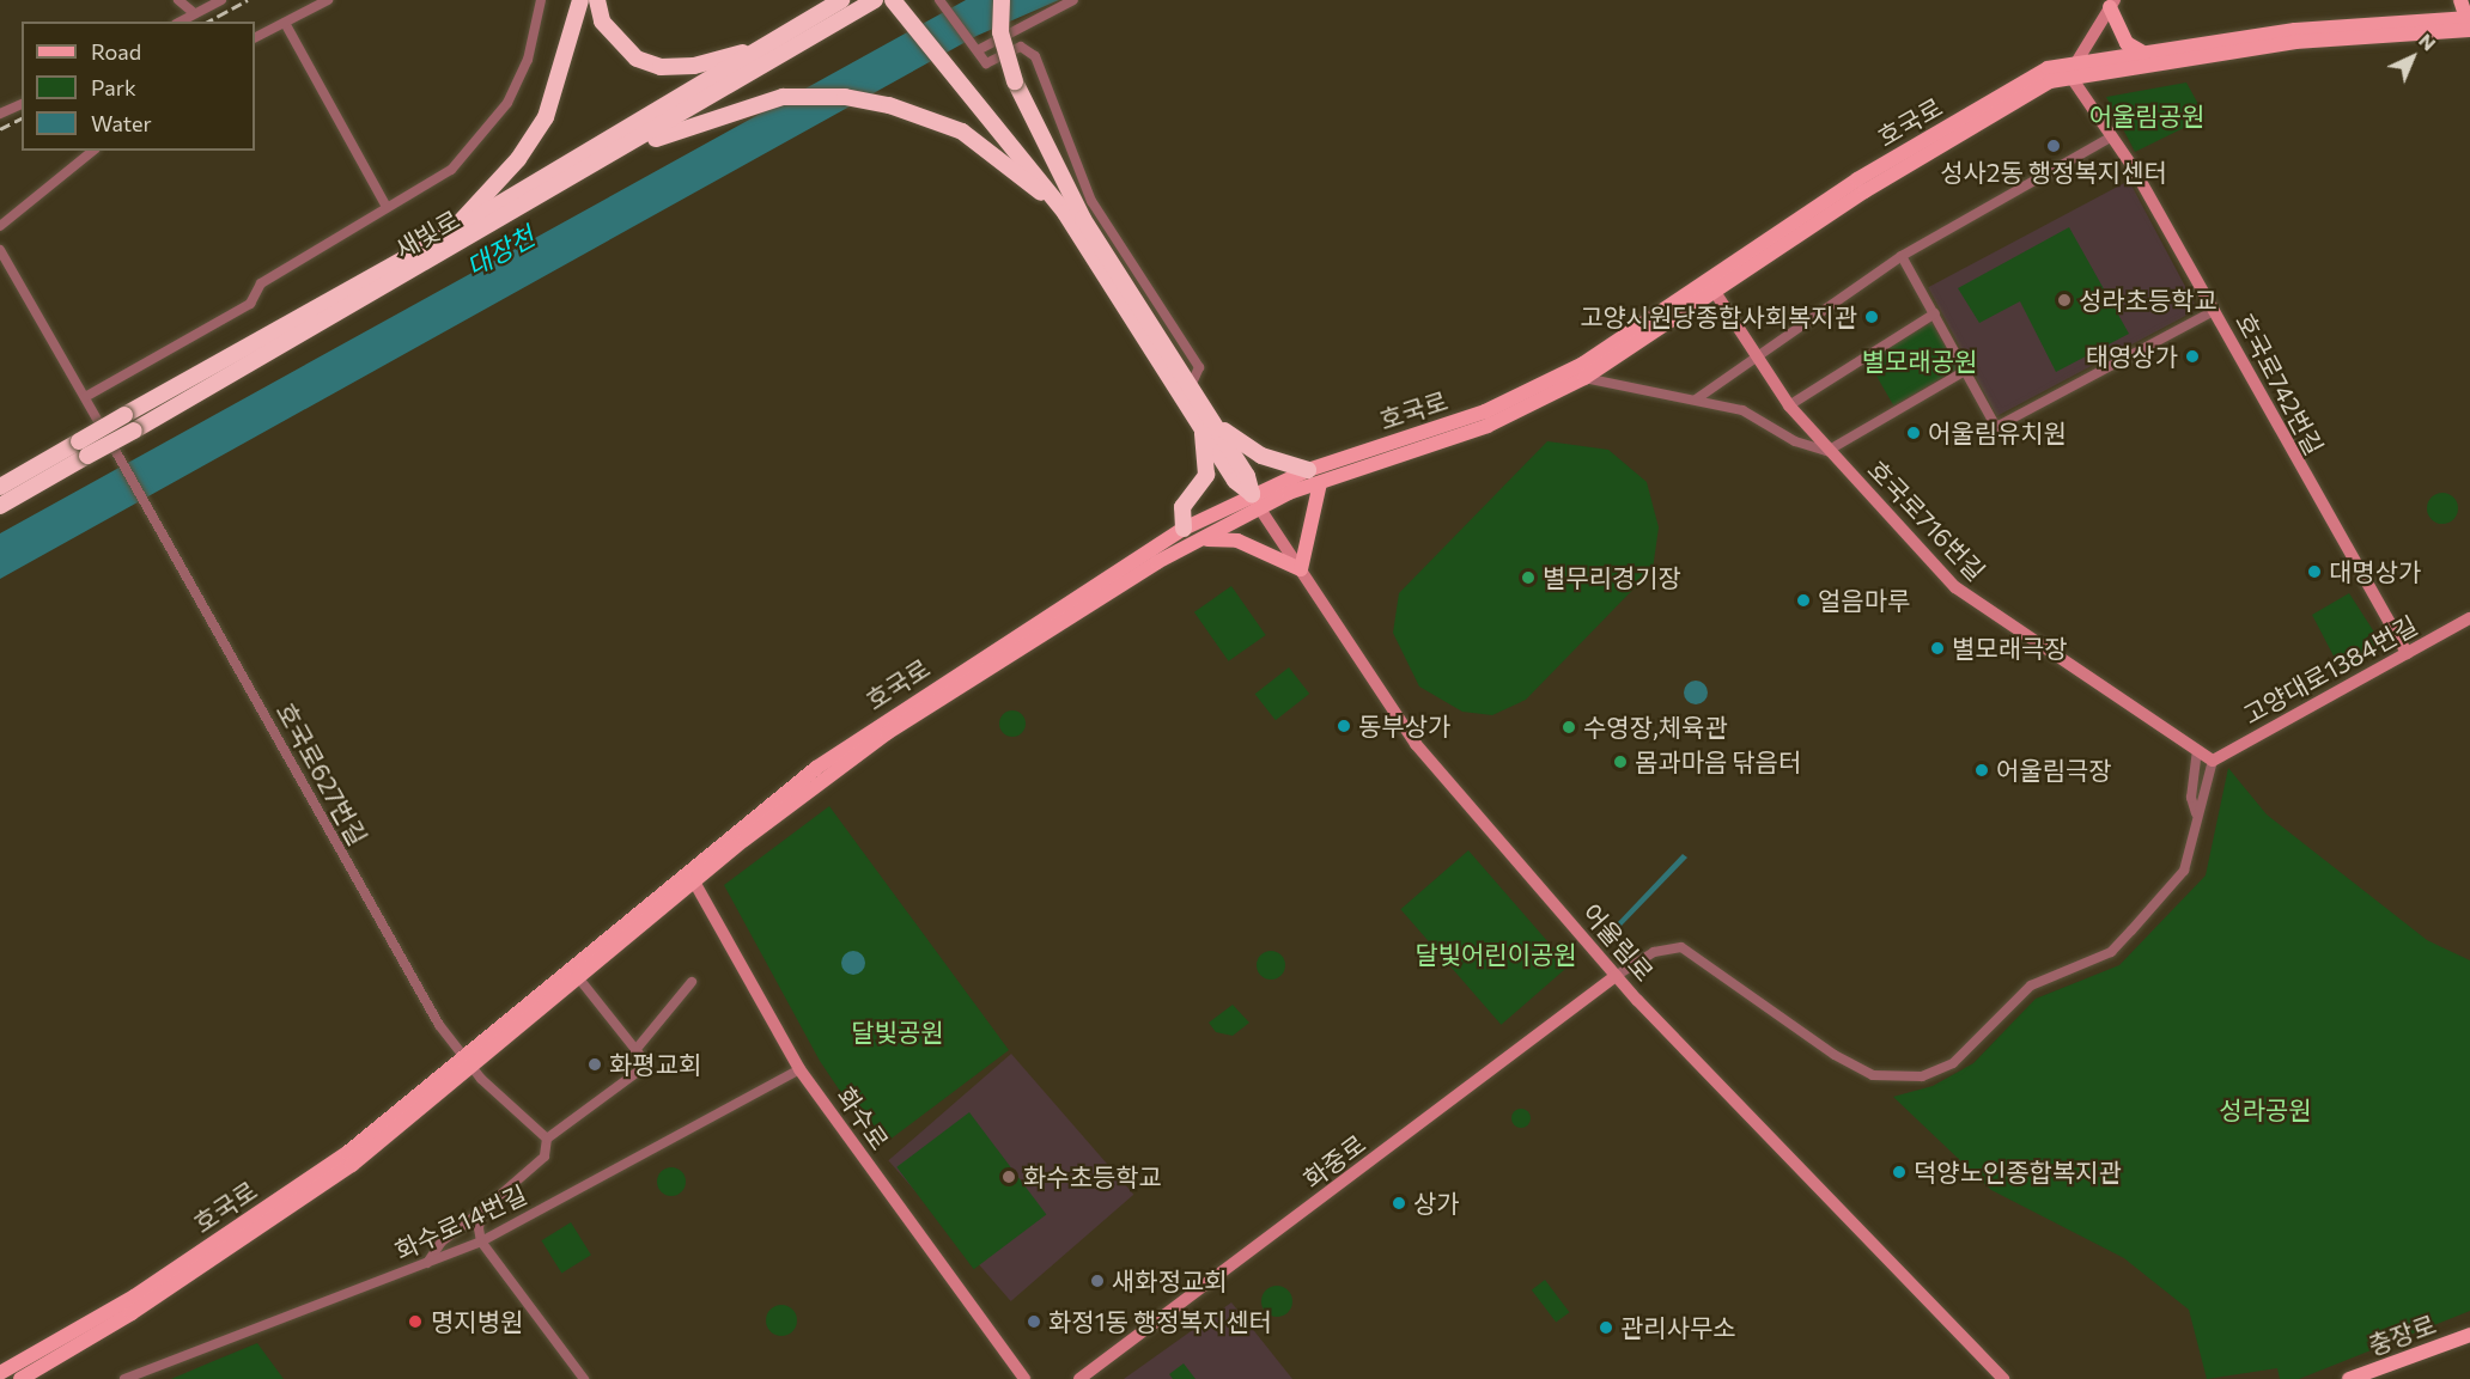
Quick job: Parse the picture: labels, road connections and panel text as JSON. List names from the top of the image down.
{
  "streets": {
    "highway": ["새빛로"],
    "main road": ["호국로", "충장로"],
    "street": [
      "호국로742번길",
      "호국로716번길",
      "고양대로1384번길",
      "호국로627번길",
      "어울림로",
      "화수로",
      "화중로",
      "화수로14번길"
    ]
  },
  "crossings": [
    ["호국로", "호국로742번길"],
    ["호국로", "호국로716번길"],
    ["호국로", "호국로627번길"],
    ["호국로", "어울림로"],
    ["호국로", "화수로"],
    ["호국로742번길", "고양대로1384번길"],
    ["호국로716번길", "고양대로1384번길"],
    ["어울림로", "화중로"],
    ["화수로", "화수로14번길"]
  ],
  "water": ["대장천"],
  "parks": [
    "어울림공원",
    "별모래공원",
    "달빛어린이공원",
    "달빛공원",
    "성라공원"
  ],
  "places": [
    "성사2동 행정복지센터",
    "성라초등학교",
    "고양시원당종합사회복지관",
    "태영상가",
    "어울림유치원",
    "대명상가",
    "별무리경기장",
    "얼음마루",
    "별모래극장",
    "동부상가",
    "수영장,체육관",
    "몸과마음 닦음터",
    "어울림극장",
    "화평교회",
    "덕양노인종합복지관",
    "화수초등학교",
    "상가",
    "새화정교회",
    "명지병원",
    "화정1동 행정복지센터",
    "관리사무소"
  ],
  "legend": ["Road", "Park", "Water"],
  "north": "top right"
}
